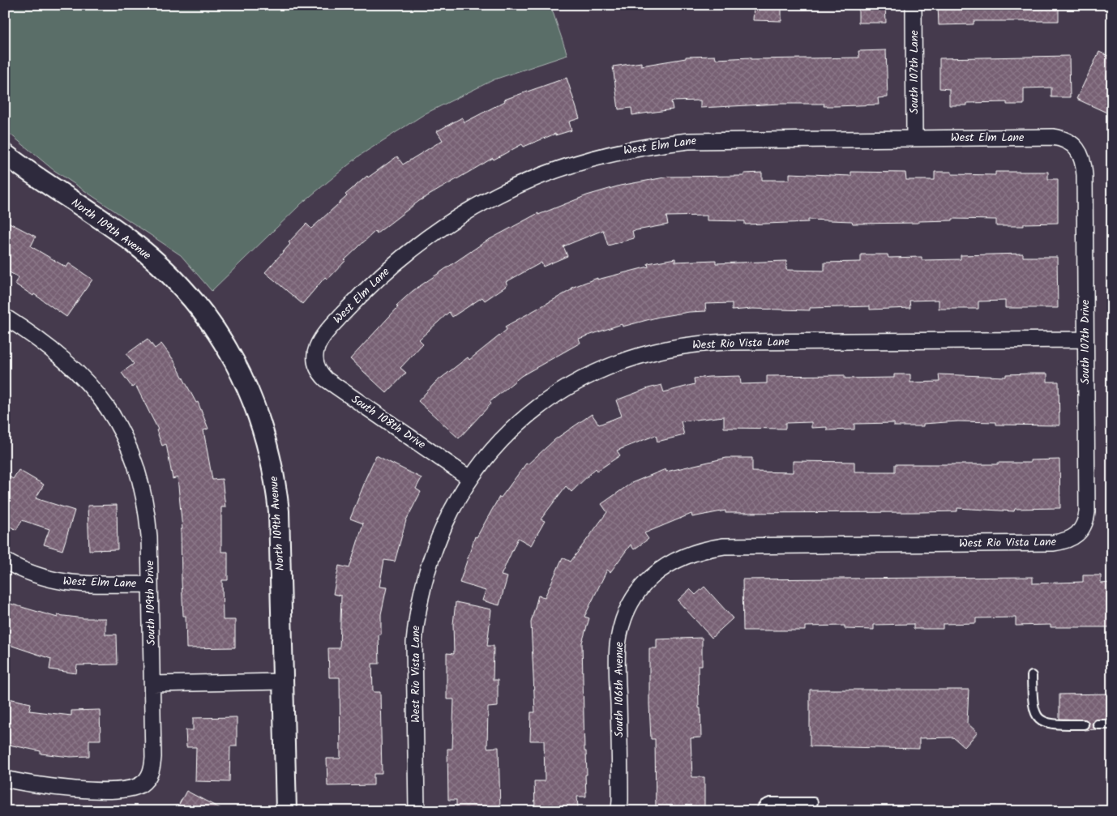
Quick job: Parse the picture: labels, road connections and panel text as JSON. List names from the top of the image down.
{
  "streets": {
    "street": [
      "South 107th Lane",
      "West Elm Lane",
      "North 109th Avenue",
      "South 107th Drive",
      "West Rio Vista Lane",
      "South 108th Drive",
      "South 109th Drive",
      "South 106th Avenue"
    ]
  },
  "crossings": [
    ["South 107th Lane", "West Elm Lane"],
    ["West Elm Lane", "South 107th Drive"],
    ["West Elm Lane", "South 108th Drive"],
    ["West Elm Lane", "South 109th Drive"],
    ["South 107th Drive", "West Rio Vista Lane"],
    ["West Rio Vista Lane", "South 108th Drive"],
    ["West Rio Vista Lane", "South 106th Avenue"]
  ]
}
